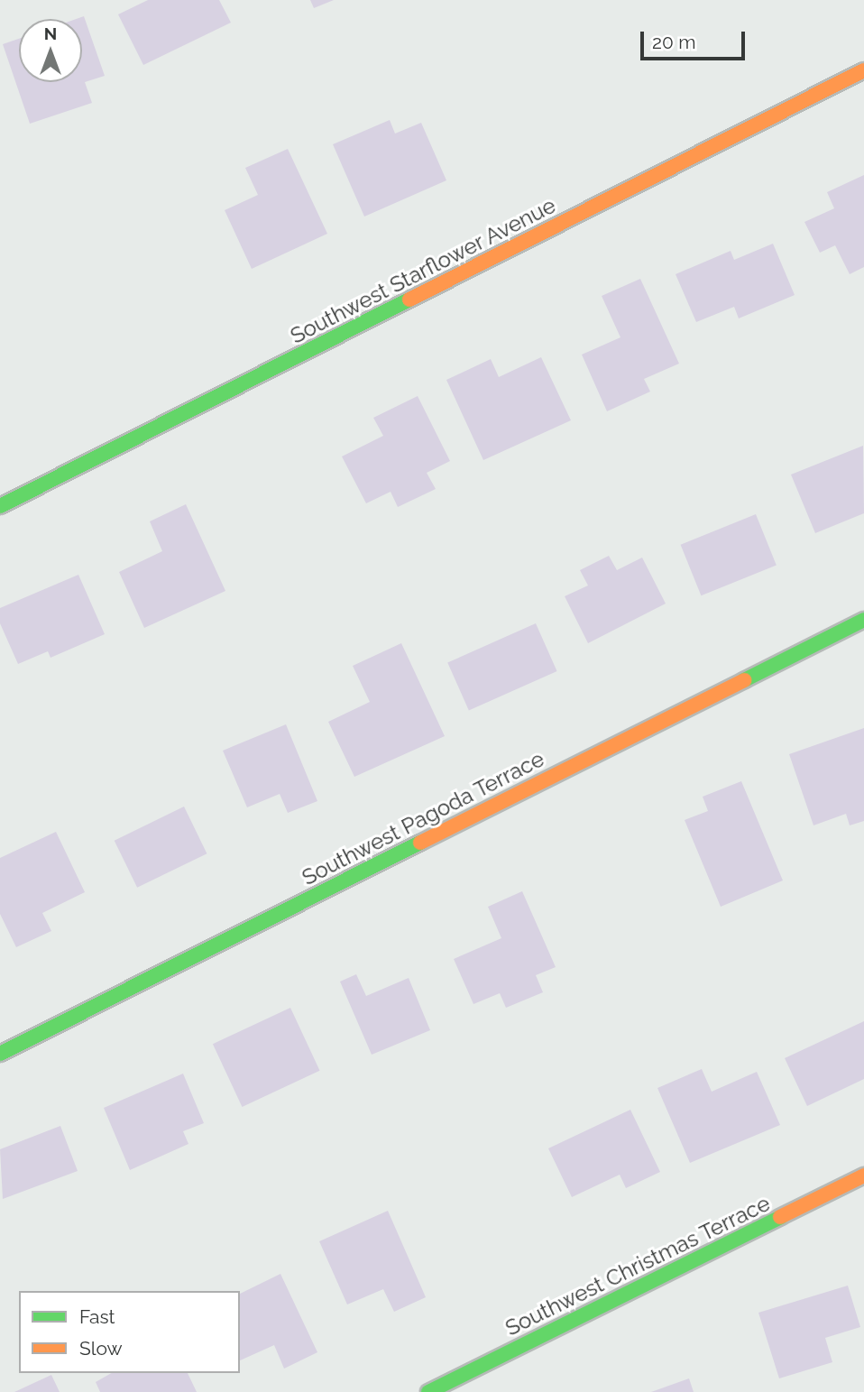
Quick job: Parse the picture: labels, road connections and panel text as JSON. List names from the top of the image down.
{
  "streets": {
    "street": ["Southwest Starflower Avenue", "Southwest Pagoda Terrace", "Southwest Christmas Terrace"]
  },
  "legend": ["Fast", "Slow"],
  "scale_bar": "20 m",
  "north": "top"
}
